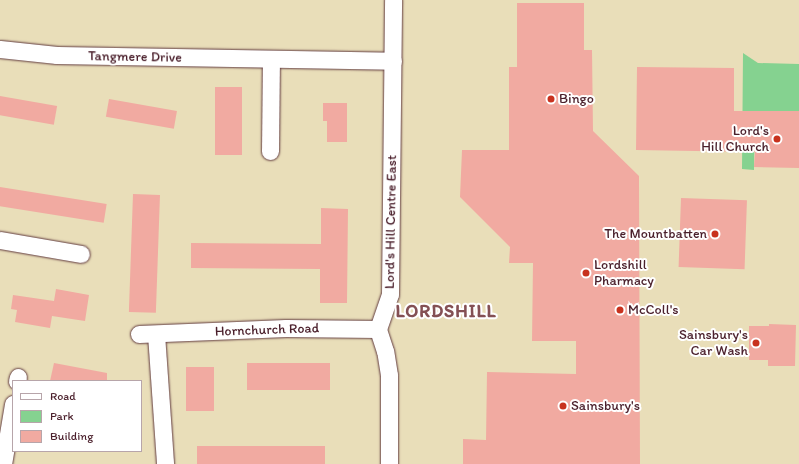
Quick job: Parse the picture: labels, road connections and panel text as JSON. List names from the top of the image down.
{
  "streets": {
    "street": ["Tangmere Drive", "Lord's Hill Centre East", "Hornchurch Road"]
  },
  "crossings": [
    ["Tangmere Drive", "Lord's Hill Centre East"],
    ["Lord's Hill Centre East", "Hornchurch Road"]
  ],
  "districts": ["LORDSHILL"],
  "places": [
    "Bingo",
    "Lord's Hill Church",
    "The Mountbatten",
    "Lordshill Pharmacy",
    "McColl's",
    "Sainsbury's Car Wash",
    "Sainsbury's"
  ],
  "legend": ["Road", "Park", "Building"]
}
